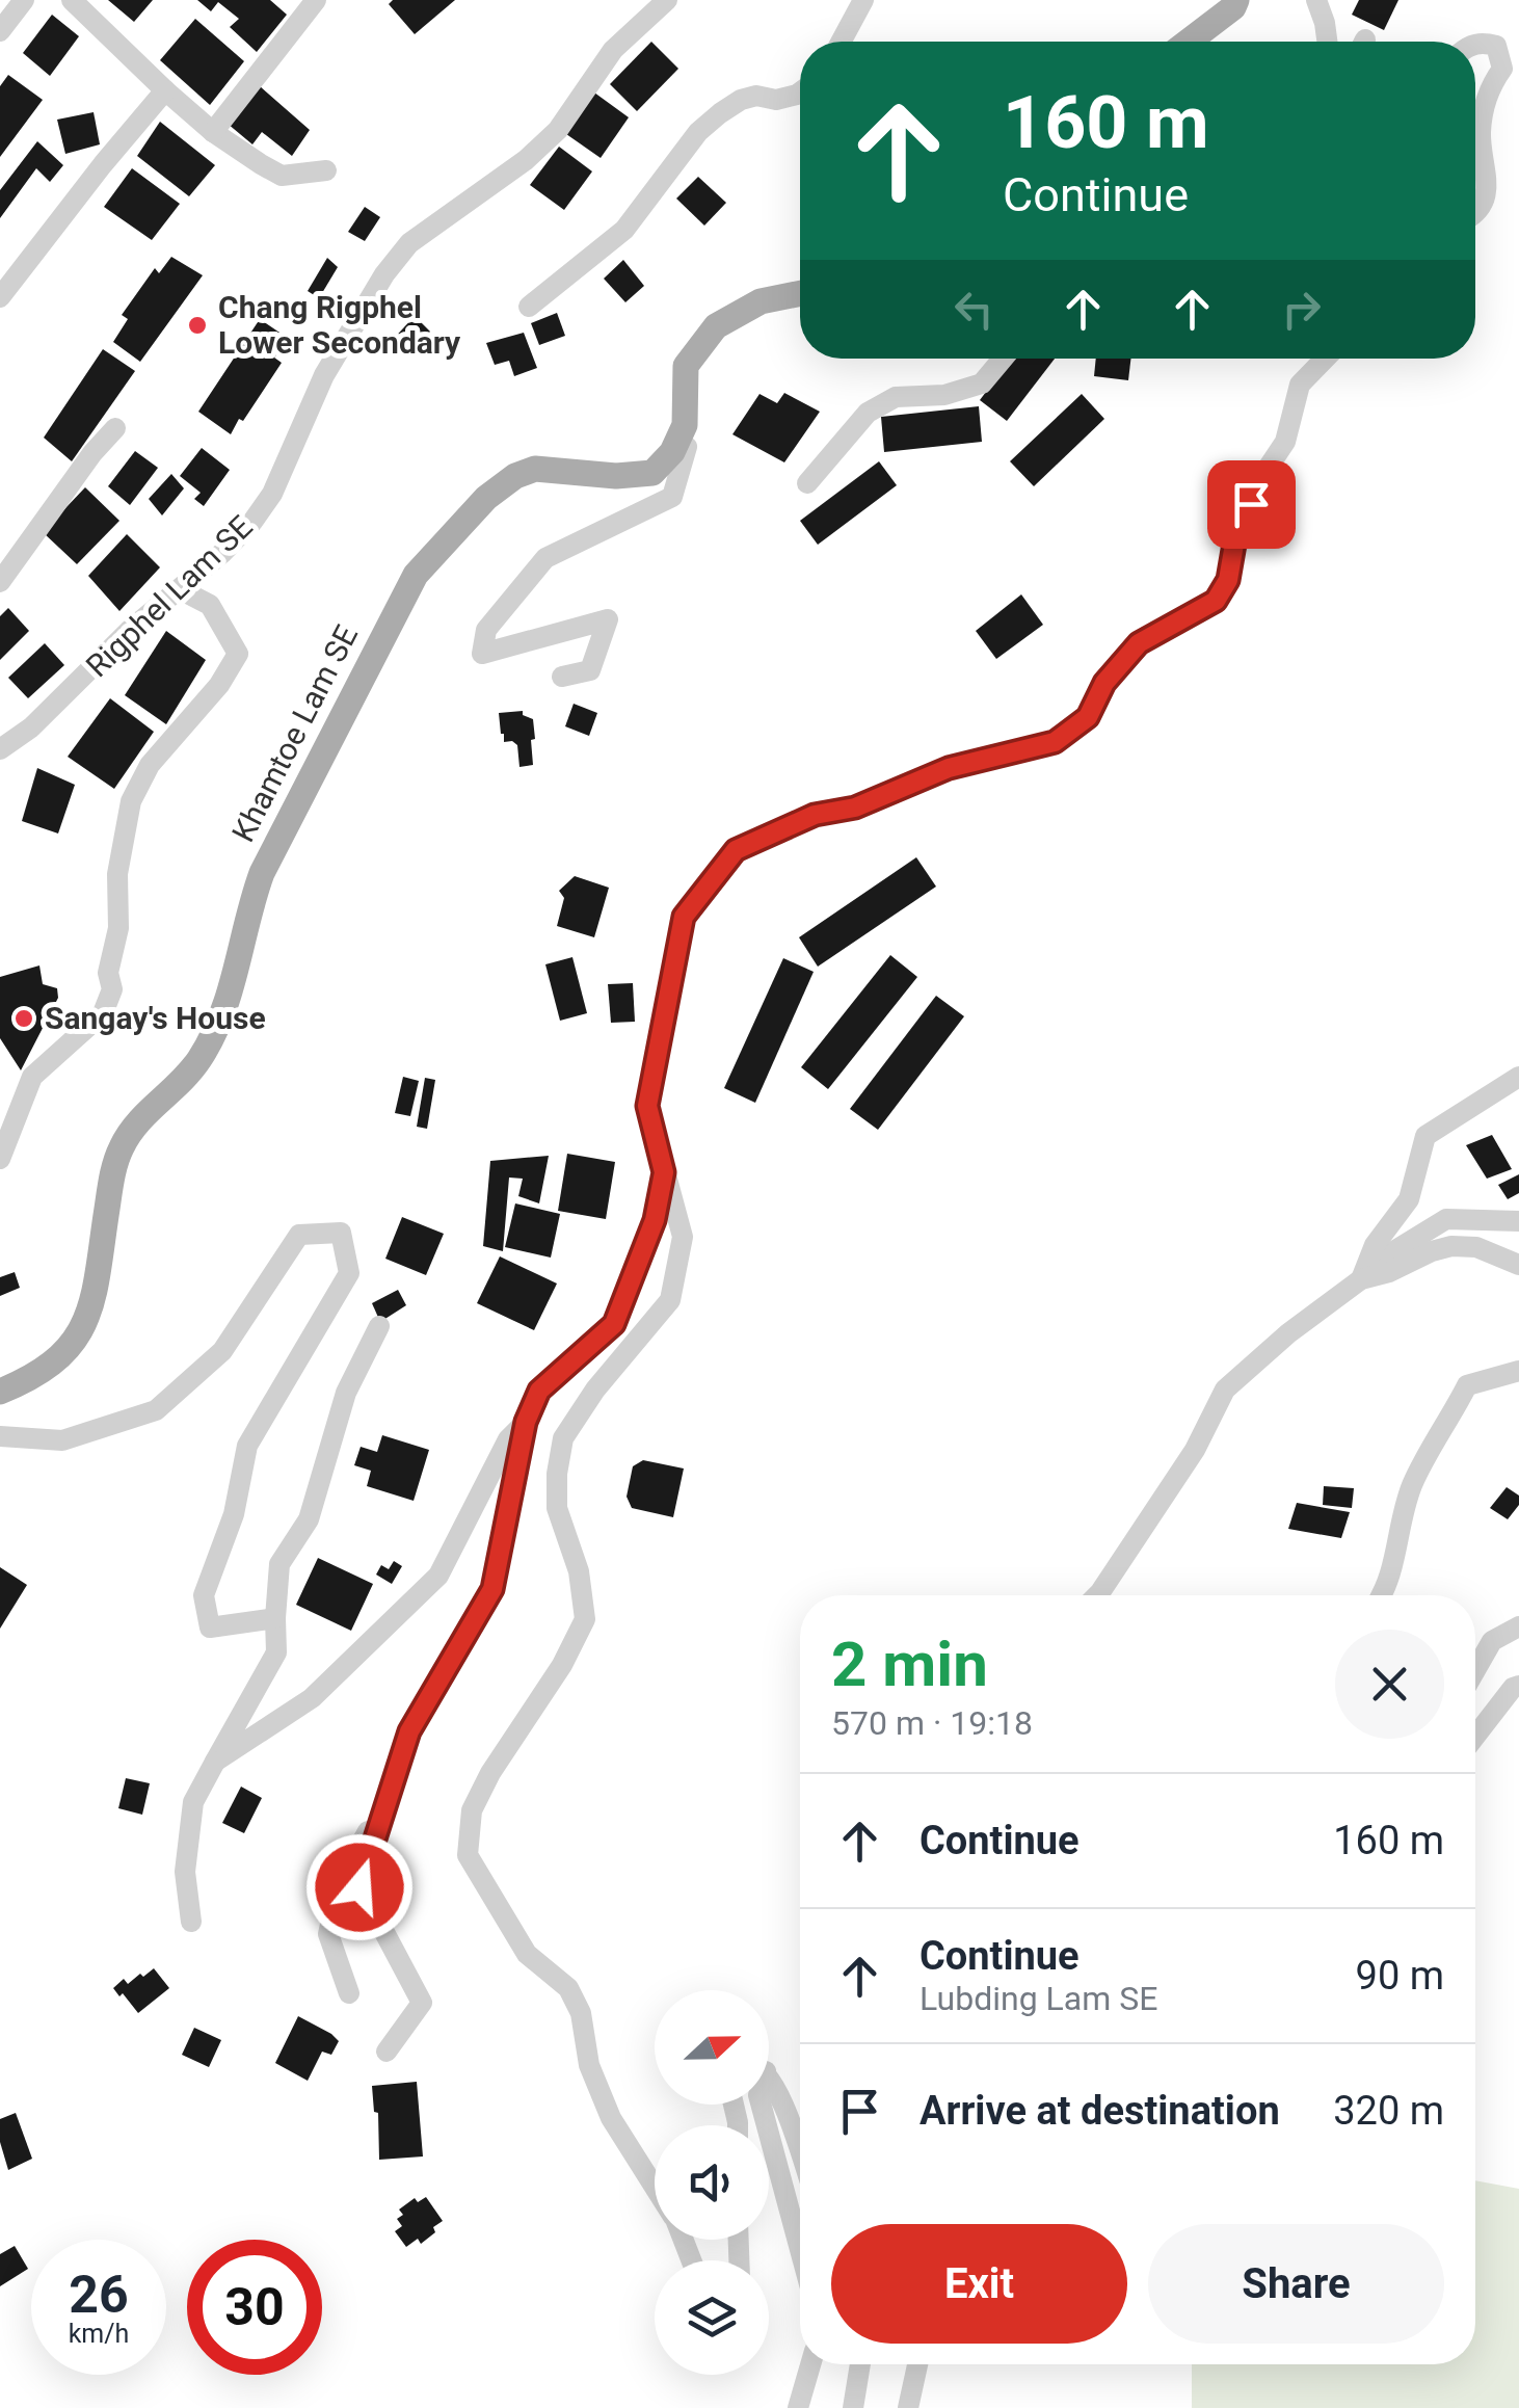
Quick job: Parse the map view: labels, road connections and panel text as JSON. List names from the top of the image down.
{
  "streets": {
    "main road": ["Khamtoe Lam SE"],
    "street": ["Rigphel Lam SE"]
  },
  "places": ["Chang Rigphel Lower Secondary", "Sangay's House"],
  "north": "right",
  "page": {
    "turn": ["160 m", "Continue"],
    "heading": ["2 min", "570 m · 19:18"],
    "list": [
      {
        "name": "Continue",
        "value": "160 m"
      },
      {
        "name": "Continue",
        "note": "Lubding Lam SE",
        "value": "90 m"
      },
      {
        "name": "Arrive at destination",
        "value": "320 m"
      }
    ],
    "buttons": ["Exit", "Share"],
    "speed": "26 km/h",
    "limit": "30"
  }
}
